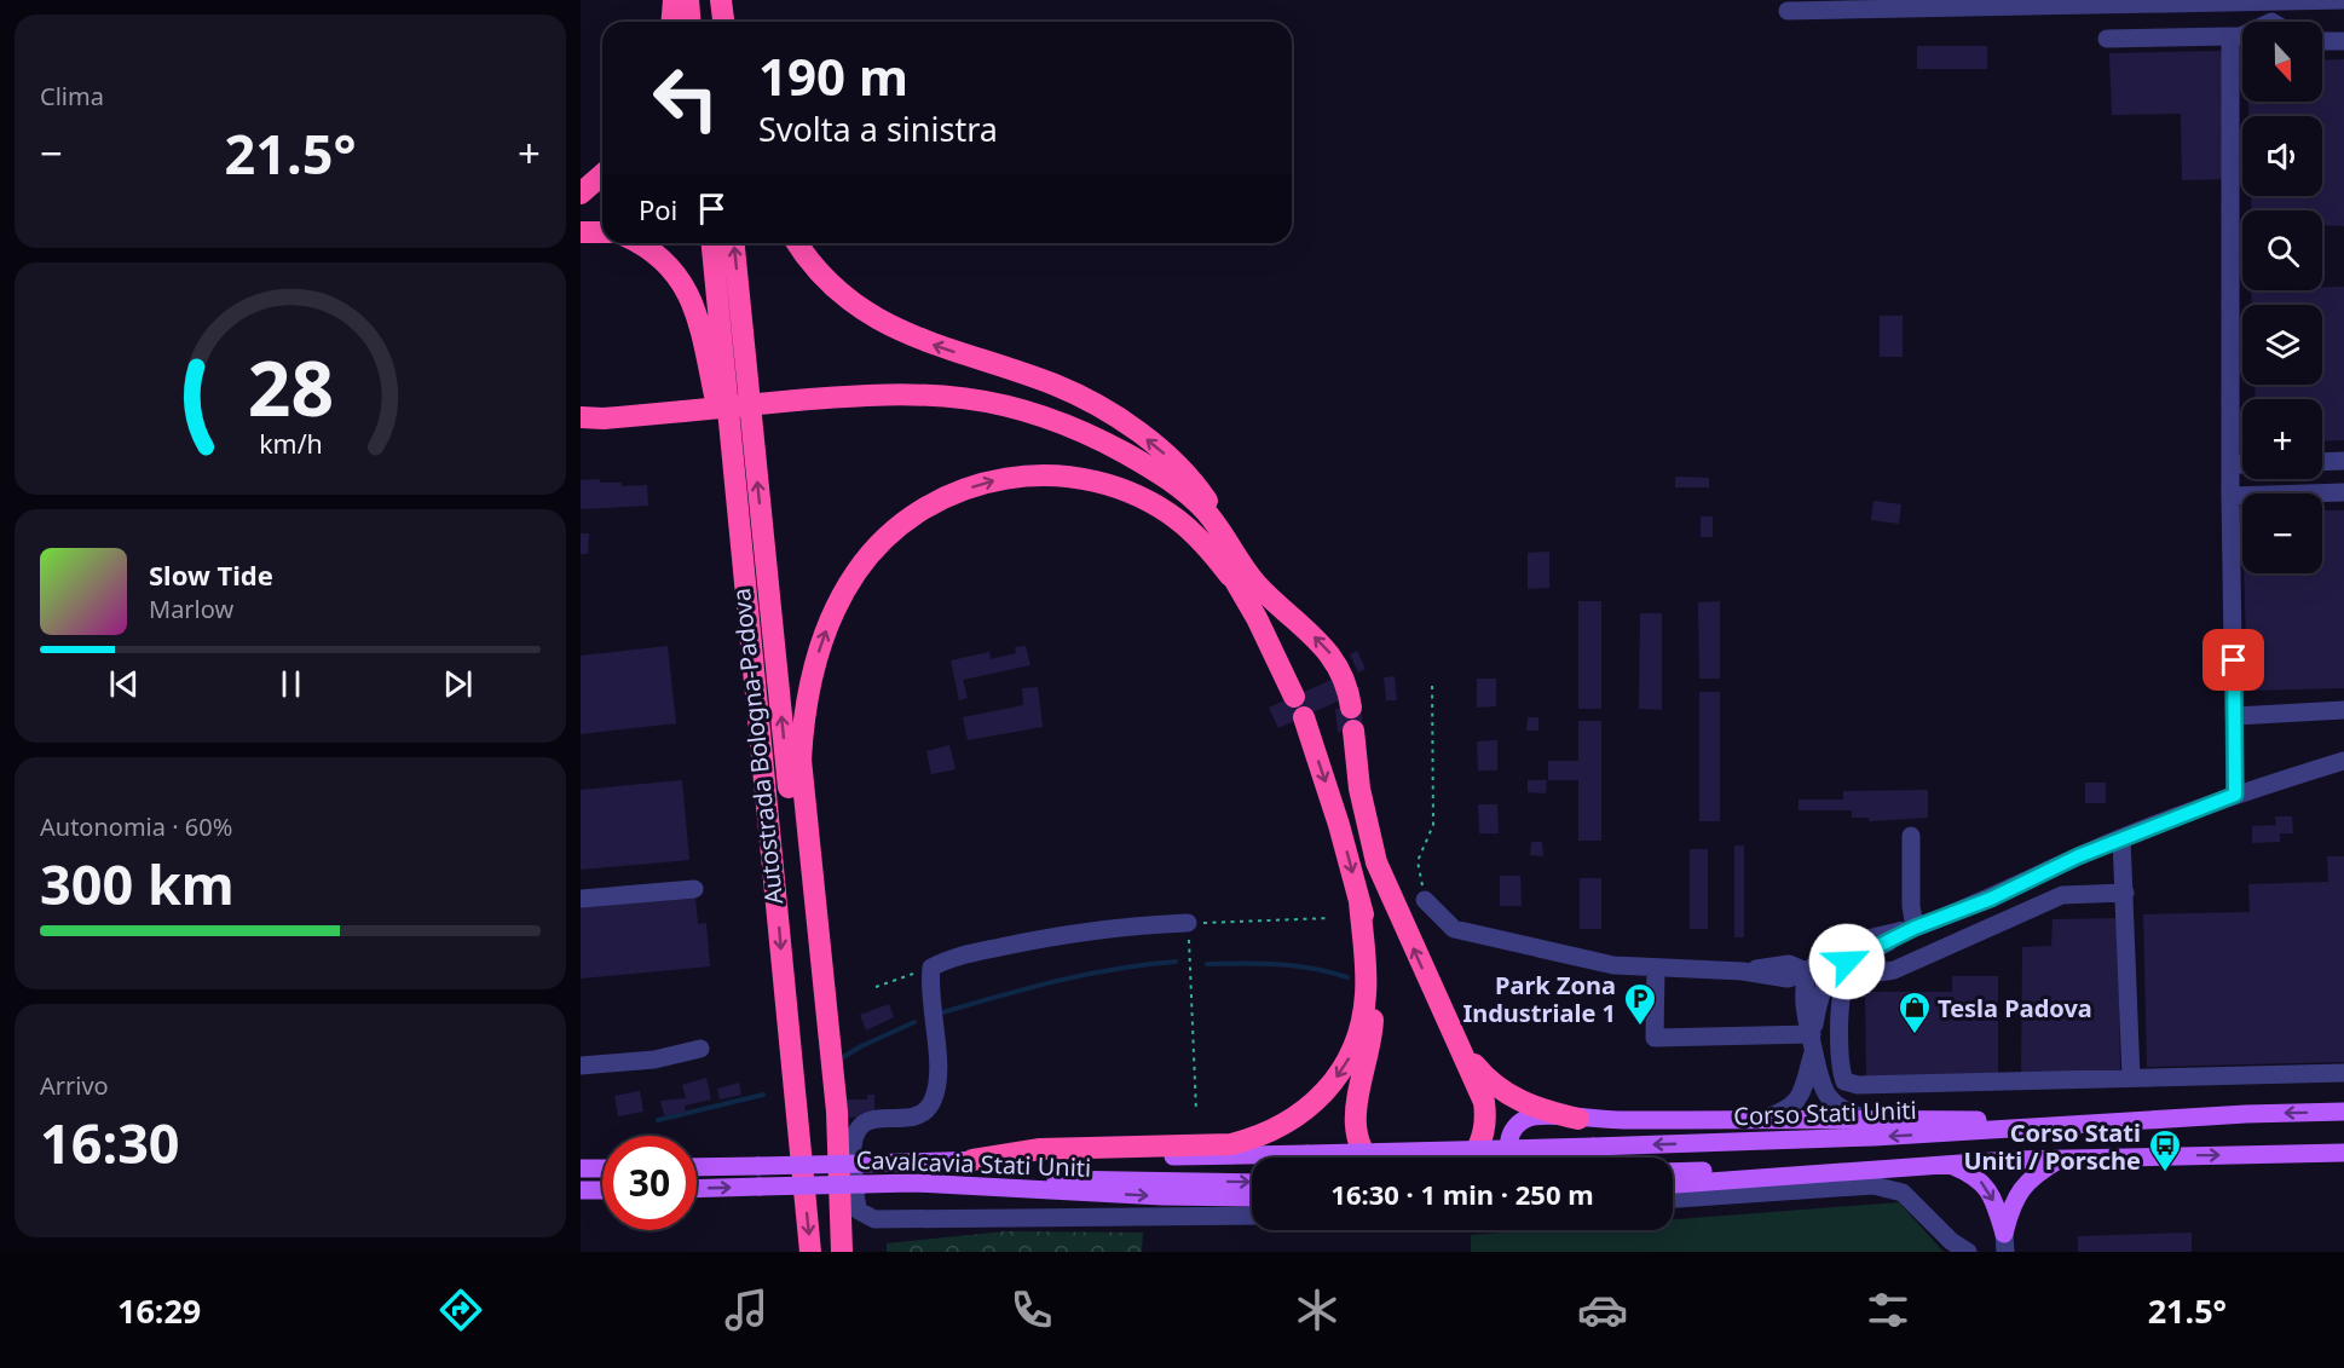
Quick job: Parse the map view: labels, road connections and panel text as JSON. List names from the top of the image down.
{
  "streets": {
    "highway": ["Autostrada Bologna-Padova"],
    "main road": ["Corso Stati Uniti", "Cavalcavia Stati Uniti"]
  },
  "crossings": [
    ["Corso Stati Uniti", "Cavalcavia Stati Uniti"]
  ],
  "places": {
    "parking": ["Park Zona Industriale 1"],
    "shop": ["Tesla Padova"],
    "bus stop": ["Corso Stati Uniti / Porsche"]
  },
  "north": "bottom",
  "page": {
    "tile": [
      "Clima",
      ["Autonomia · 60%", "300 km"],
      ["Arrivo", "16:30"]
    ],
    "map_buttons": ["+", "−"],
    "turn": ["190 m", "Svolta a sinistra"],
    "heat": ["−", "21.5°", "+"],
    "then": "Poi",
    "song": ["Slow Tide", "Marlow"],
    "limit": "30",
    "trip": "16:30 · 1 min · 250 m",
    "tabs": ["16:29", "21.5°"],
    "gauge": ["28", "km/h"]
  }
}
